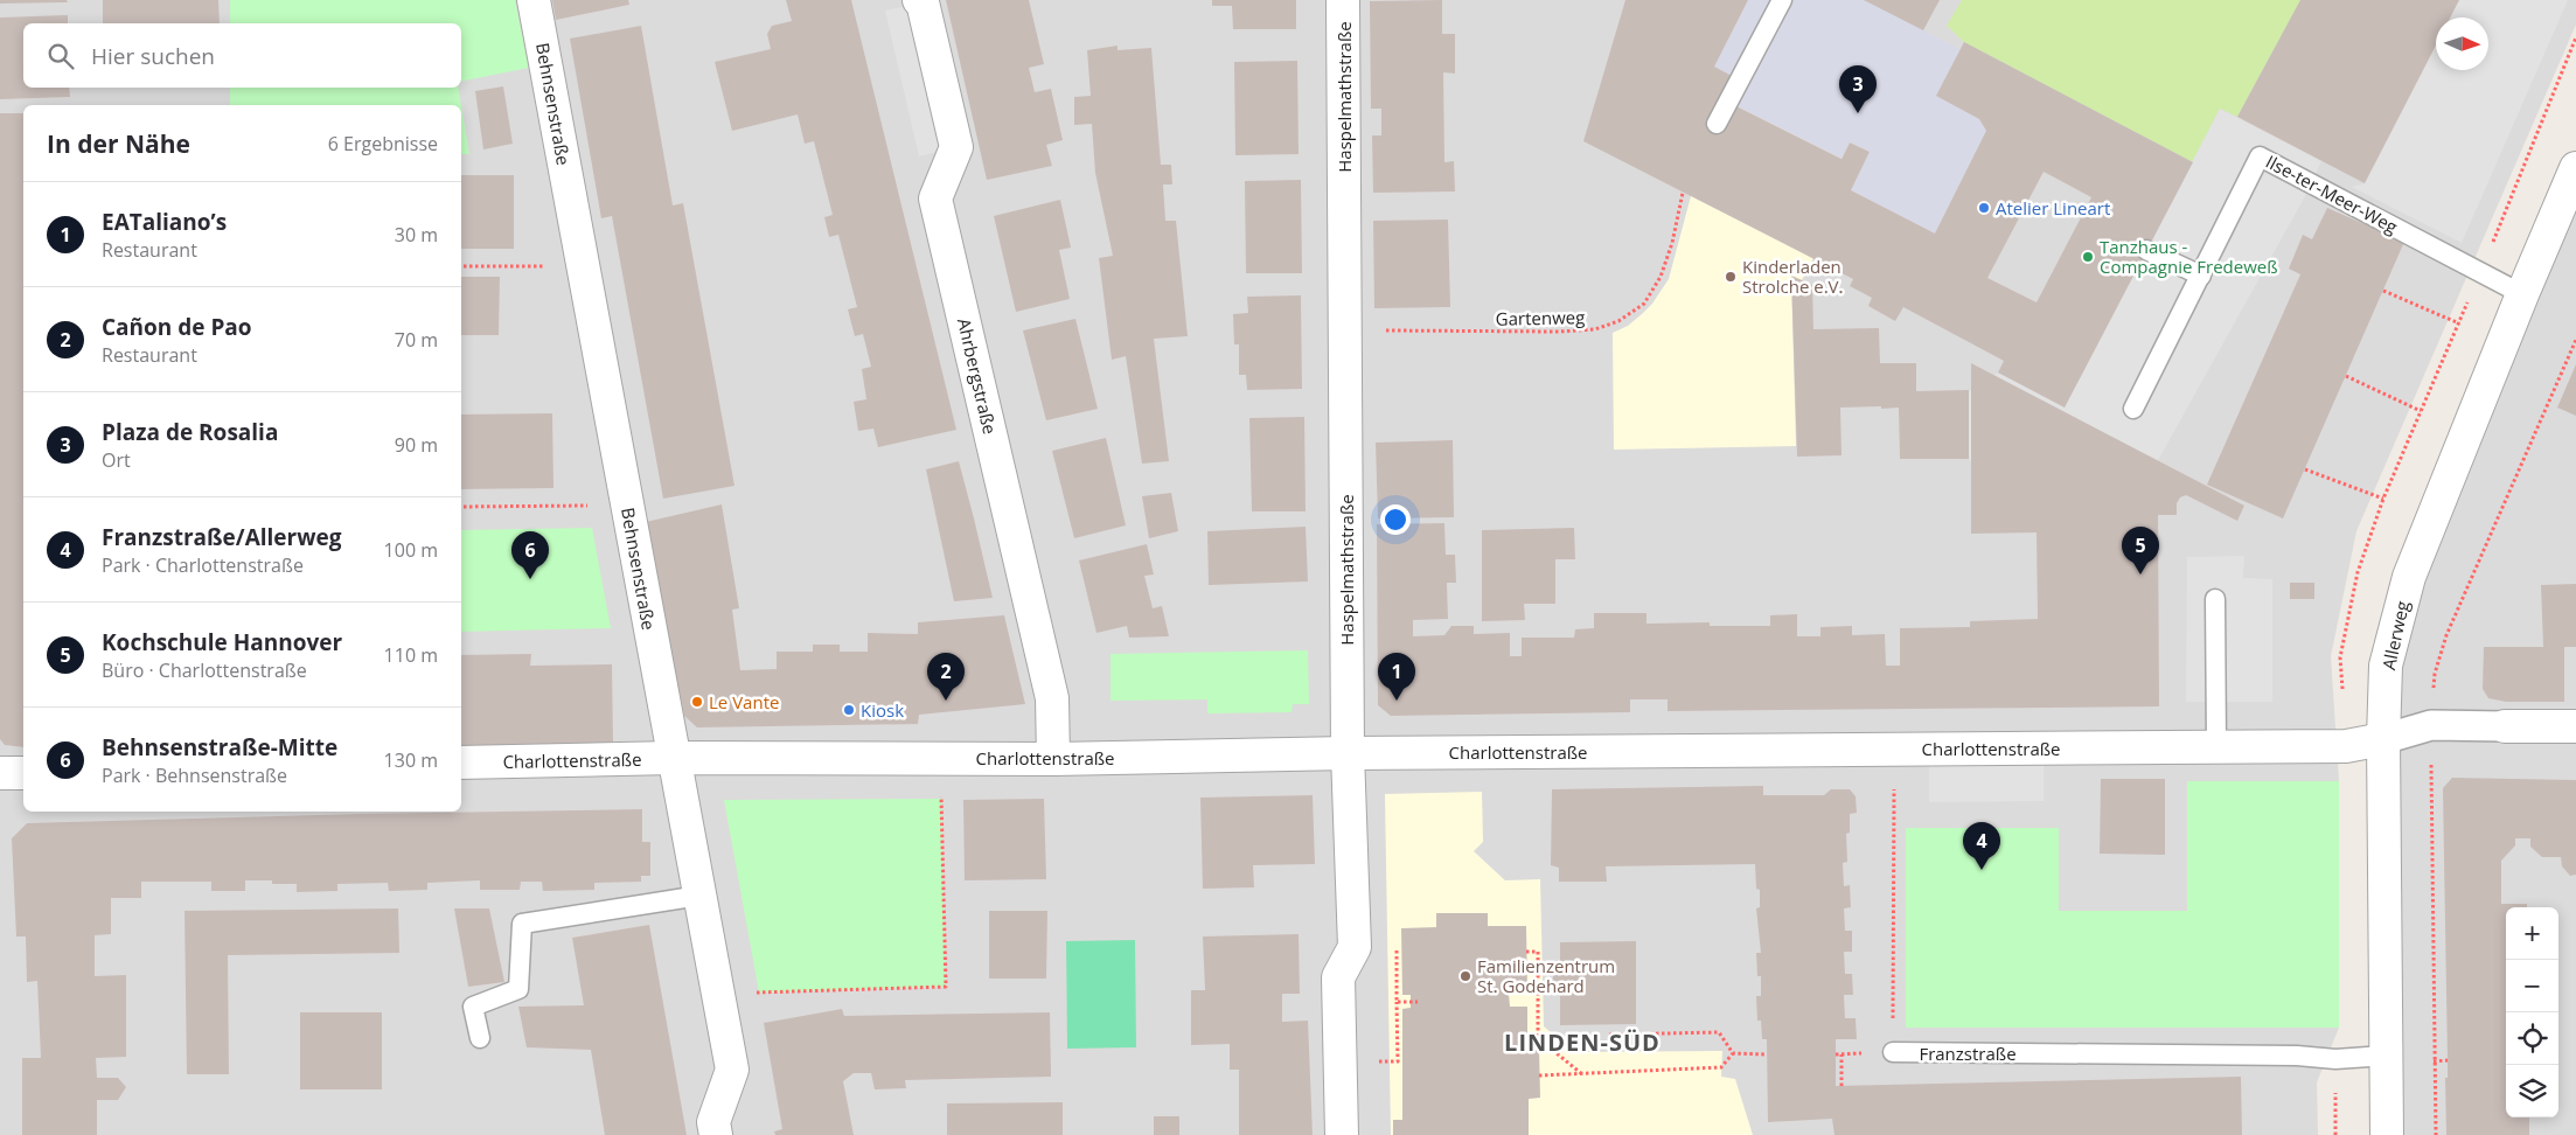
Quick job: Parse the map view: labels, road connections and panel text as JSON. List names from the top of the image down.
{
  "streets": {
    "street": [
      "Haspelmathstraße",
      "Behnsenstraße",
      "Ahrbergstraße",
      "Allerweg",
      "Charlottenstraße"
    ],
    "lane": ["Ilse-ter-Meer-Weg", "Franzstraße"],
    "path": ["Gartenweg"]
  },
  "crossings": [
    ["Haspelmathstraße", "Gartenweg"],
    ["Haspelmathstraße", "Charlottenstraße"],
    ["Behnsenstraße", "Charlottenstraße"],
    ["Ilse-ter-Meer-Weg", "Allerweg"],
    ["Ahrbergstraße", "Charlottenstraße"],
    ["Allerweg", "Charlottenstraße"],
    ["Allerweg", "Franzstraße"]
  ],
  "districts": ["LINDEN-SÜD"],
  "places": [
    "Atelier Lineart",
    "Tanzhaus - Compagnie Fredeweß",
    "Kinderladen Strolche e.V.",
    "Le Vante",
    "Kiosk",
    "Familienzentrum St. Godehard"
  ],
  "north": "right",
  "page": {
    "search": "Hier suchen",
    "pins": [
      "3",
      "5",
      "6",
      "1",
      "2",
      "4"
    ],
    "heading": ["In der Nähe", "6 Ergebnisse"],
    "list": [
      {
        "mark": "1",
        "name": "EATaliano’s",
        "note": "Restaurant",
        "value": "30 m"
      },
      {
        "mark": "2",
        "name": "Cañon de Pao",
        "note": "Restaurant",
        "value": "70 m"
      },
      {
        "mark": "3",
        "name": "Plaza de Rosalia",
        "note": "Ort",
        "value": "90 m"
      },
      {
        "mark": "4",
        "name": "Franzstraße/Allerweg",
        "note": "Park · Charlottenstraße",
        "value": "100 m"
      },
      {
        "mark": "5",
        "name": "Kochschule Hannover",
        "note": "Büro · Charlottenstraße",
        "value": "110 m"
      },
      {
        "mark": "6",
        "name": "Behnsenstraße-Mitte",
        "note": "Park · Behnsenstraße",
        "value": "130 m"
      }
    ],
    "map_buttons": ["+", "−"]
  }
}
